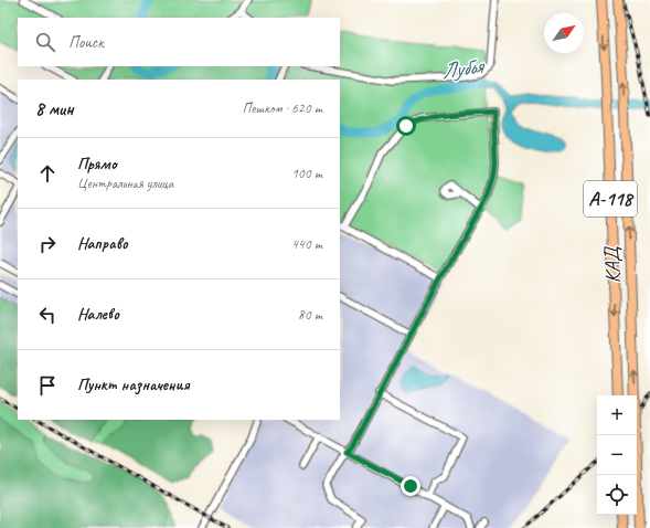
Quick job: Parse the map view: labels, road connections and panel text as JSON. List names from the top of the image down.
{
  "streets": {
    "highway": ["А-118", "КАД"]
  },
  "water": ["Лубья"],
  "north": "top right",
  "page": {
    "search": "Поиск",
    "heading": ["8 мин", "Пешком · 620 m"],
    "list": [
      ["Прямо", "Центральная улица", "100 m"],
      ["Направо", "440 m"],
      ["Налево", "80 m"],
      "Пункт назначения"
    ],
    "map_buttons": ["+", "−"]
  }
}
